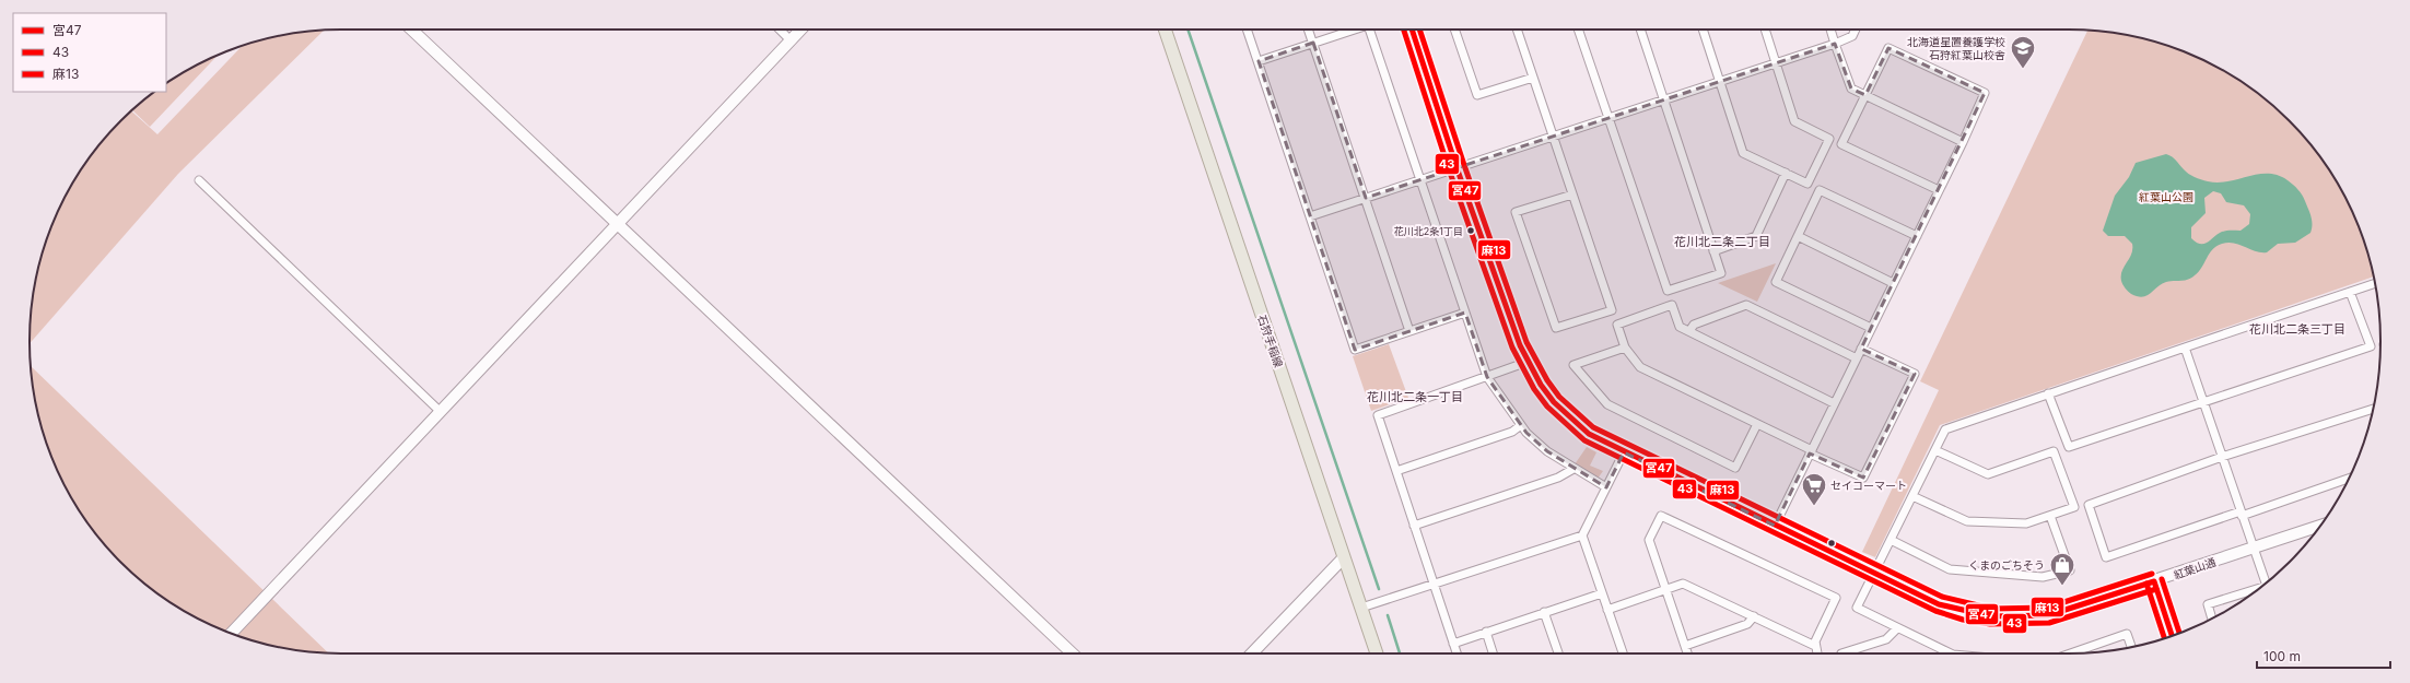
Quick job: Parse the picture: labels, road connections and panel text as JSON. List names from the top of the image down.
{
  "streets": {
    "main road": ["石狩手稲線"],
    "street": ["紅葉山通"]
  },
  "districts": ["花川北二条二丁目", "花川北二条三丁目", "花川北二条一丁目"],
  "parks": ["紅葉山公園"],
  "places": {
    "school or university": ["北海道星置養護学校 石狩紅葉山校舎"],
    "other": ["花川北2条1丁目"],
    "supermarket": ["セイコーマート"],
    "shop": ["くまのごちそう"]
  },
  "lines": ["transit line 宮47", "transit line 43", "transit line 麻13"],
  "legend": ["宮47", "43", "麻13"],
  "scale_bar": "100 m"
}
